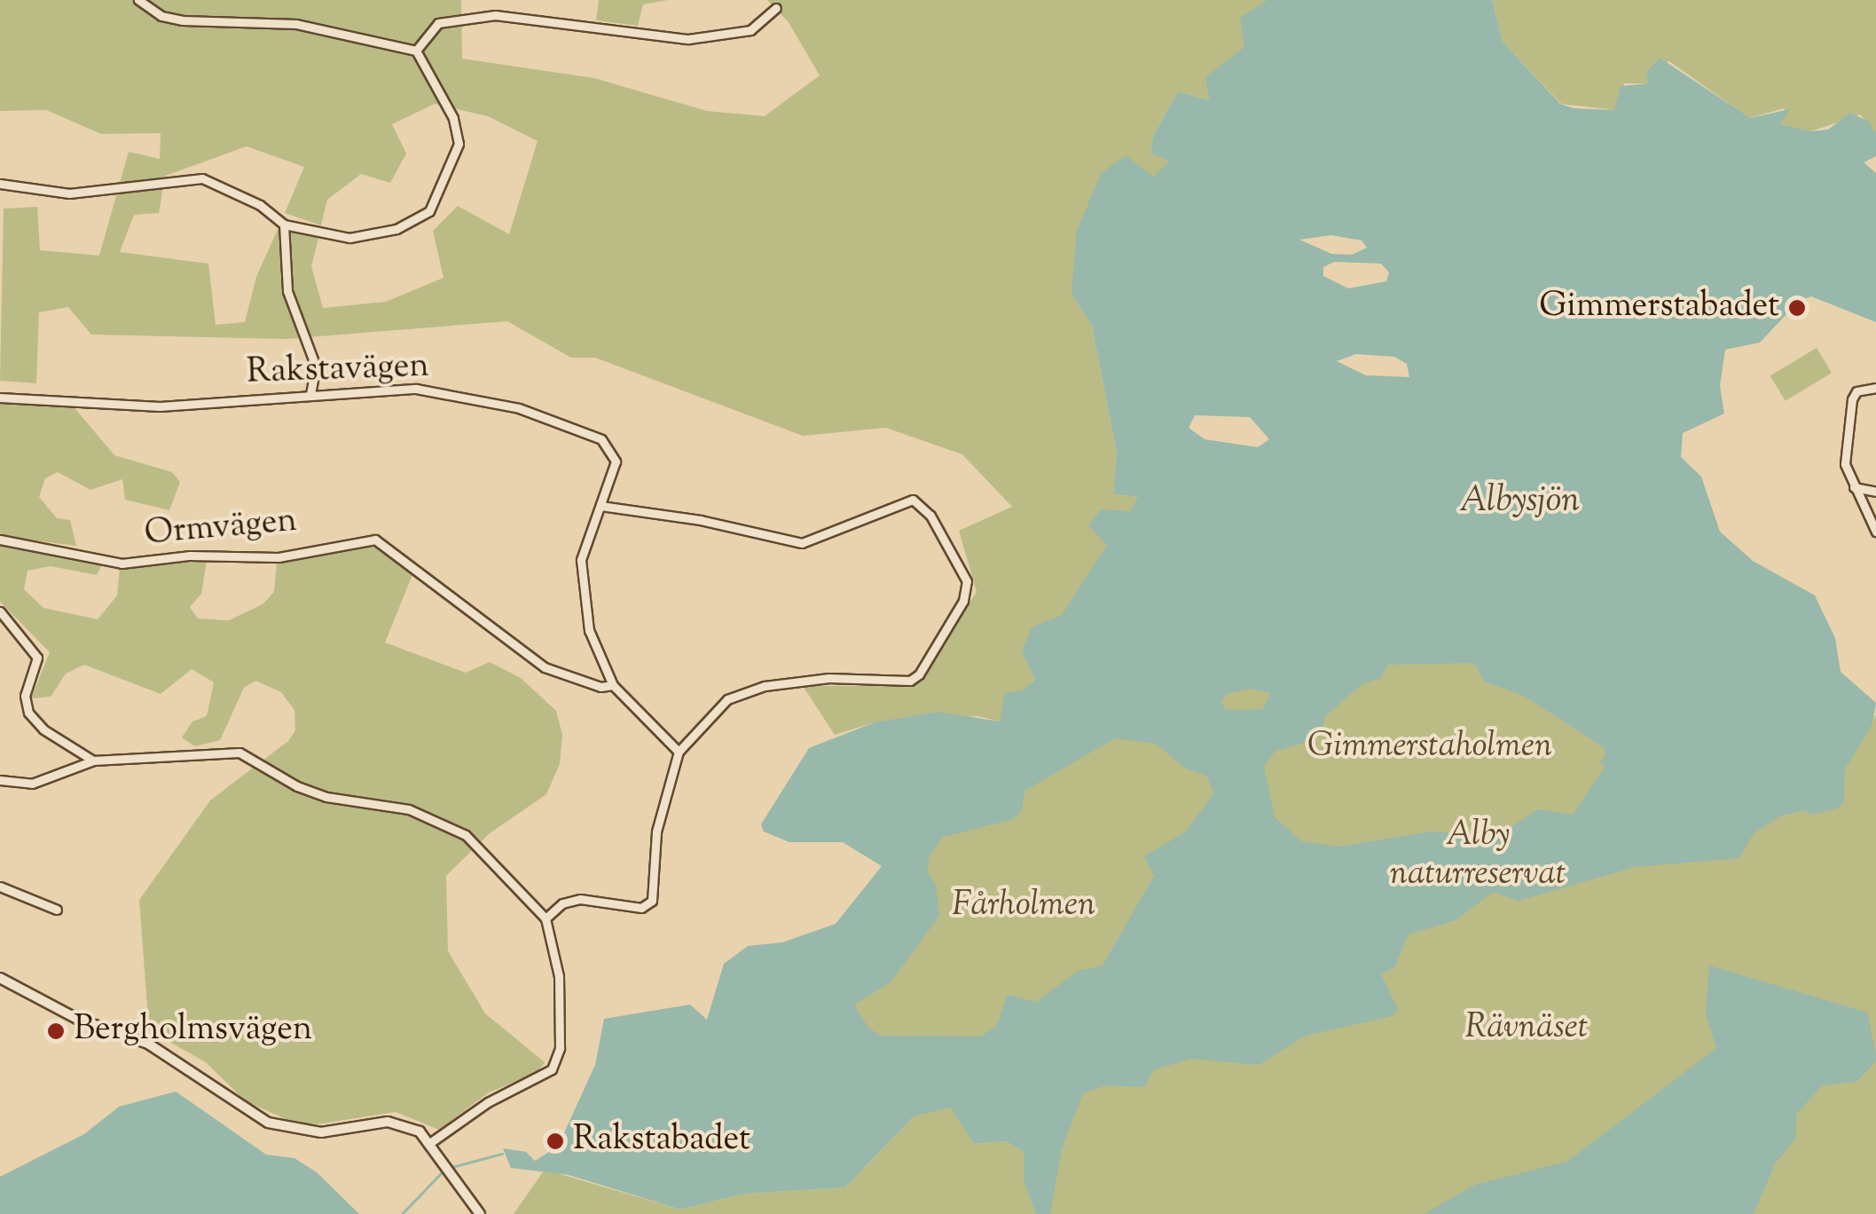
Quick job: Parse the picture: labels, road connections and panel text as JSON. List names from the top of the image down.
{
  "streets": {
    "street": ["Rakstavägen", "Ormvägen"]
  },
  "crossings": [
    ["Rakstavägen", "Ormvägen"]
  ],
  "water": ["Albysjön"],
  "parks": [
    "Gimmerstaholmen",
    "Alby naturreservat",
    "Fårholmen",
    "Rävnäset"
  ],
  "places": ["Gimmerstabadet", "Bergholmsvägen", "Rakstabadet"]
}
